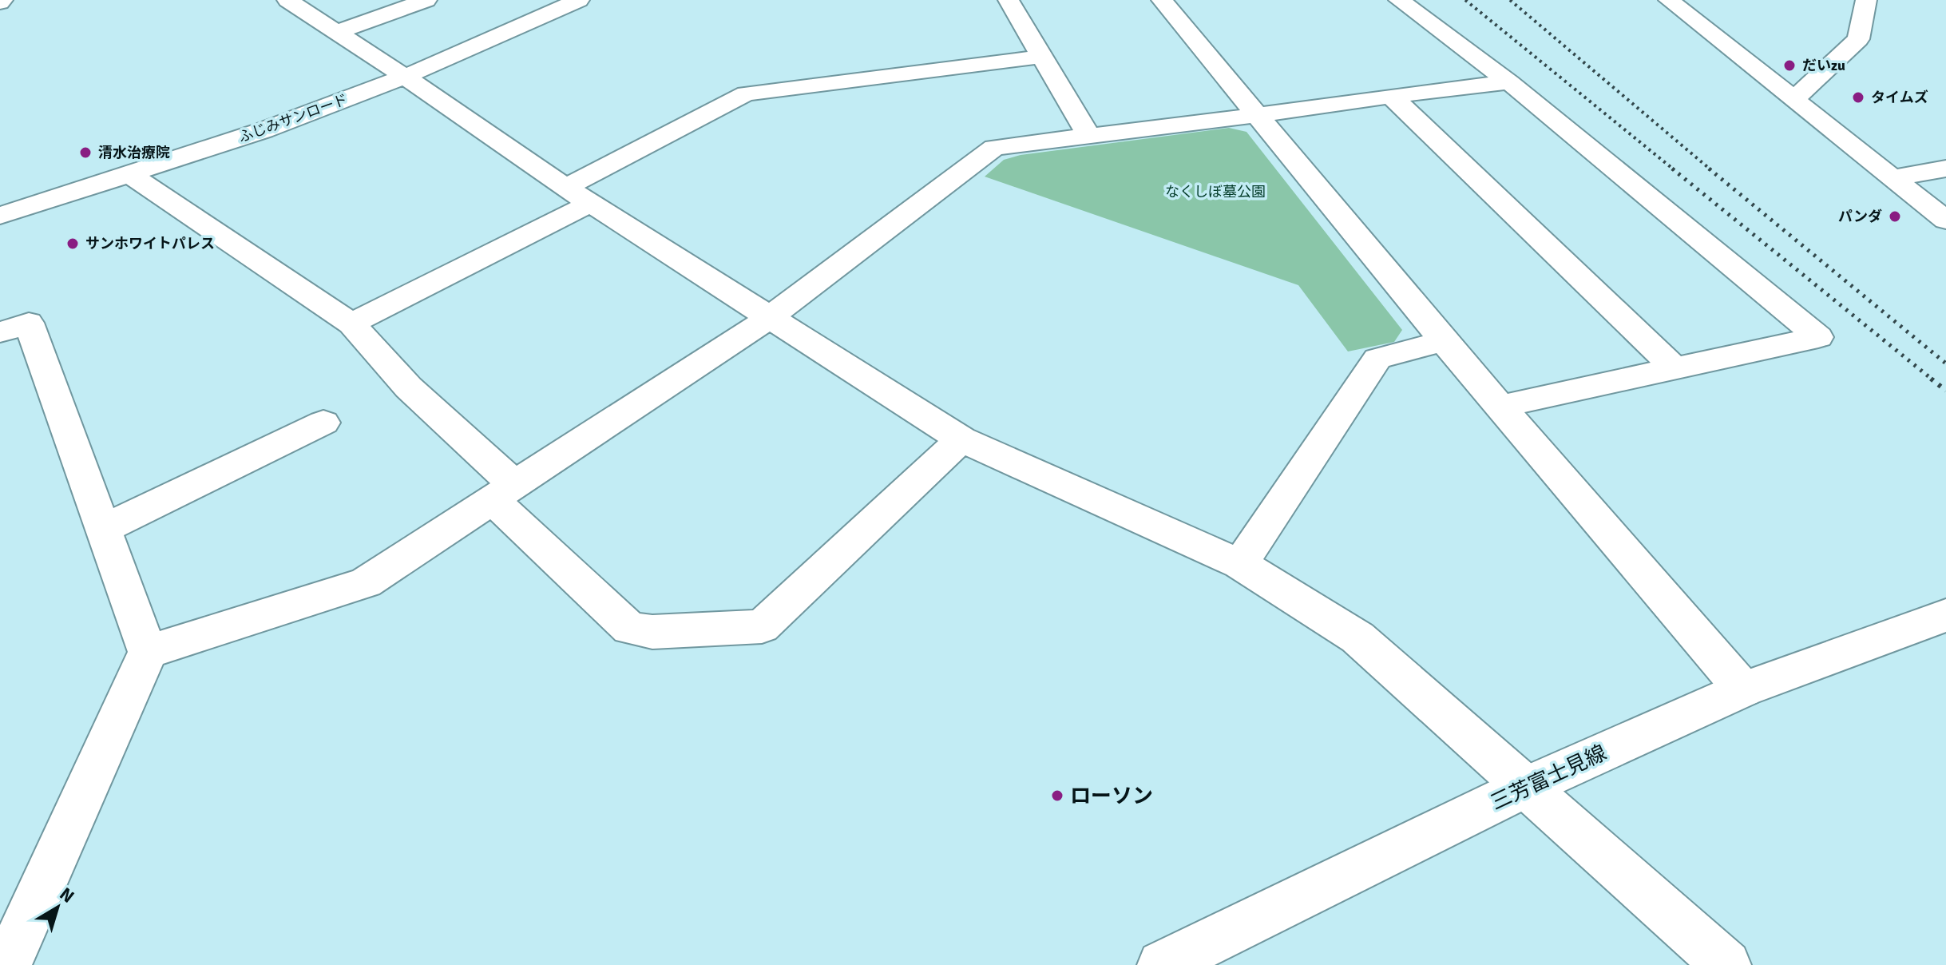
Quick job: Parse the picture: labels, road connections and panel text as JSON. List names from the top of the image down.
{
  "streets": {
    "street": ["ふじみサンロード", "三芳富士見線"]
  },
  "parks": ["なくしぼ墓公園"],
  "places": [
    "だいzu",
    "タイムズ",
    "清水治療院",
    "パンダ",
    "サンホワイトパレス",
    "ローソン"
  ],
  "north": "top right"
}
